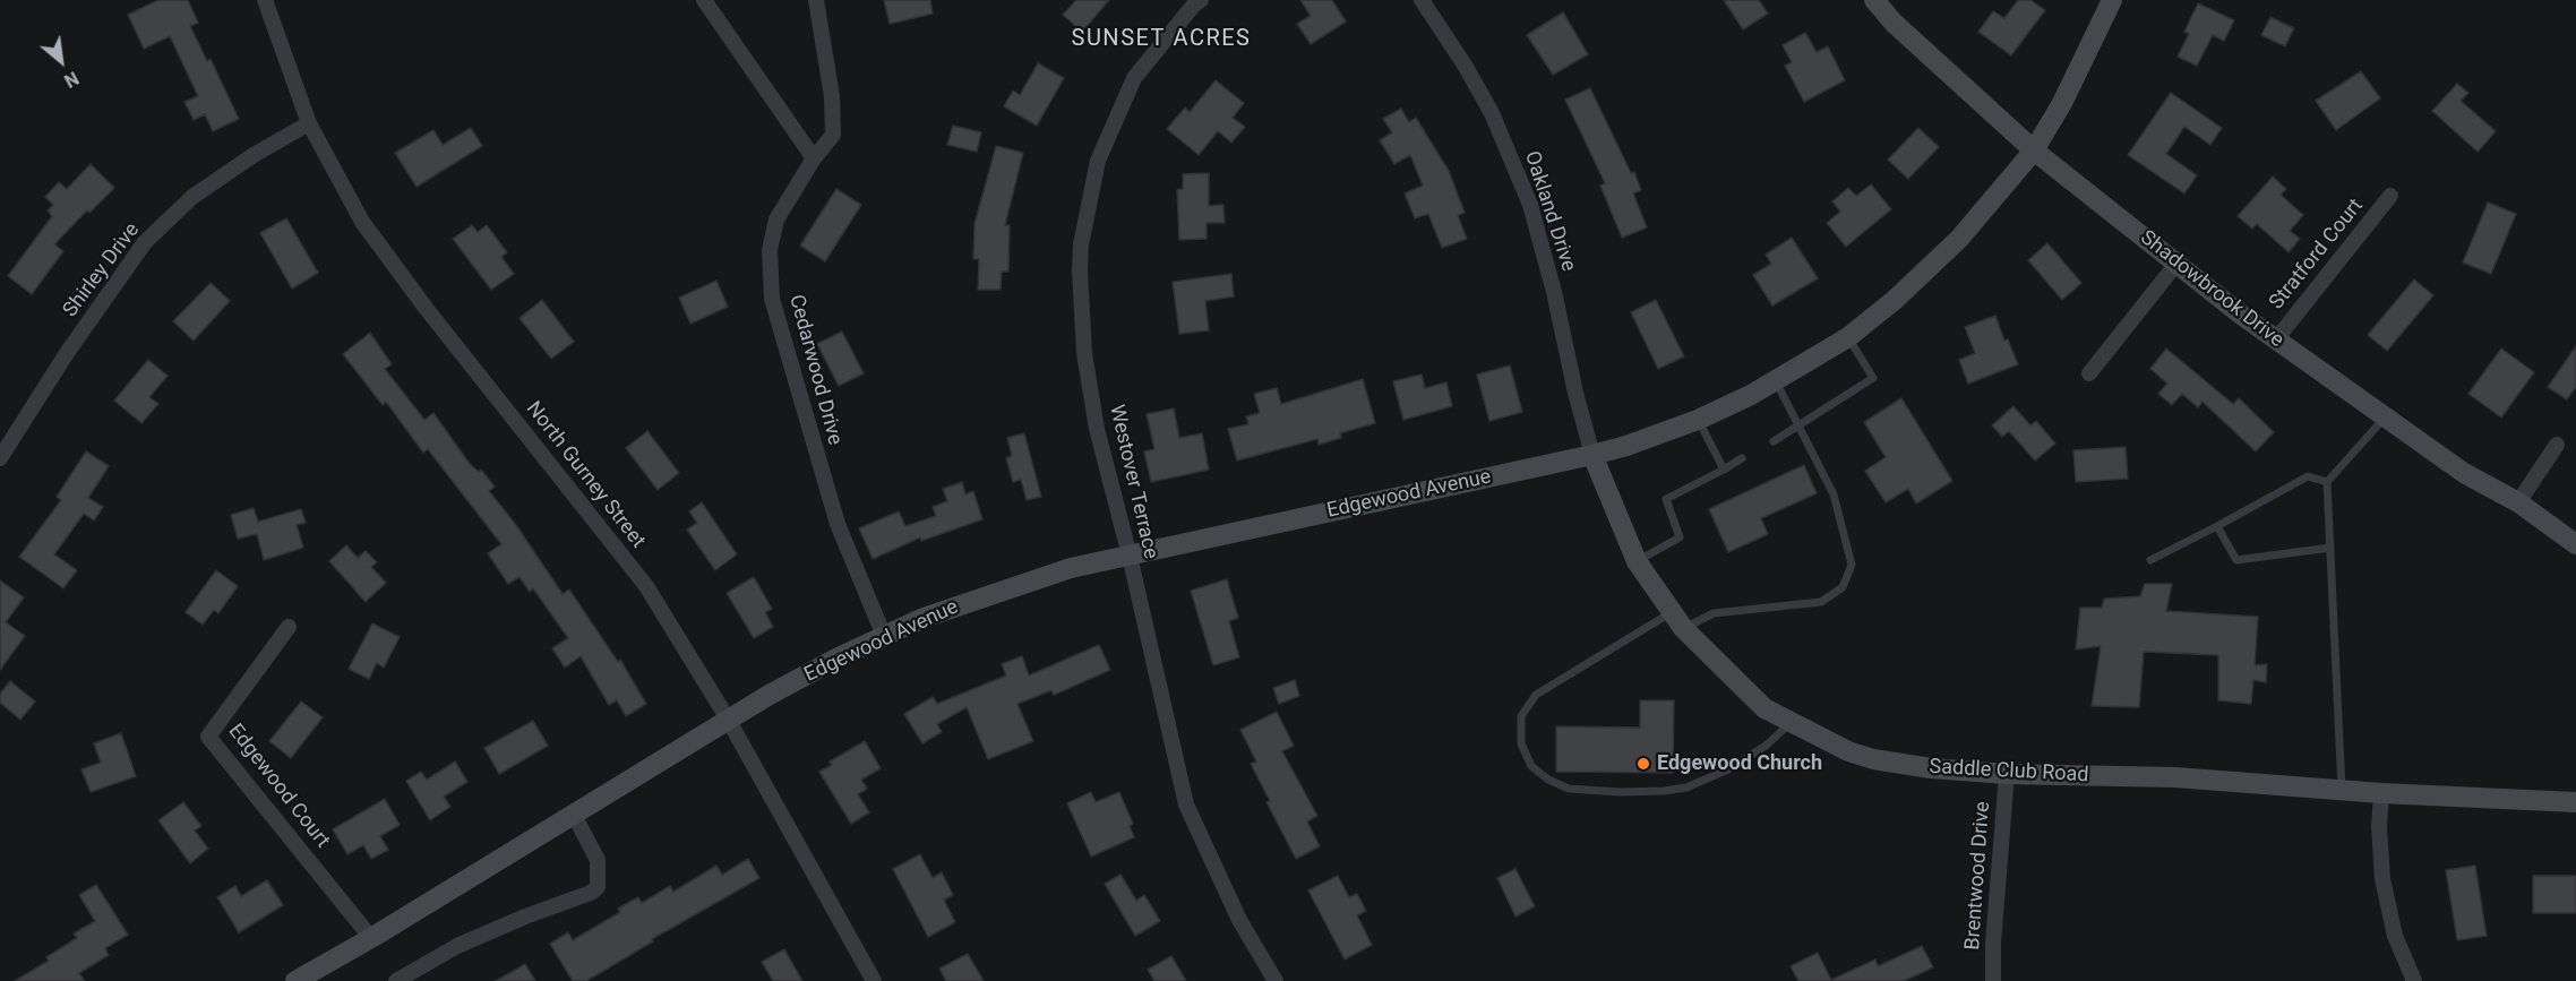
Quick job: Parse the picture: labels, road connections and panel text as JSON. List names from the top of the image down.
{
  "streets": {
    "street": [
      "Oakland Drive",
      "Stratford Court",
      "Shirley Drive",
      "Shadowbrook Drive",
      "Cedarwood Drive",
      "North Gurney Street",
      "Westover Terrace",
      "Edgewood Avenue",
      "Saddle Club Road",
      "Edgewood Court",
      "Brentwood Drive"
    ]
  },
  "crossings": [
    ["Oakland Drive", "Edgewood Avenue"],
    ["Oakland Drive", "Saddle Club Road"],
    ["Stratford Court", "Shadowbrook Drive"],
    ["Shirley Drive", "North Gurney Street"],
    ["Shadowbrook Drive", "Edgewood Avenue"],
    ["Cedarwood Drive", "Edgewood Avenue"],
    ["North Gurney Street", "Edgewood Avenue"],
    ["Westover Terrace", "Edgewood Avenue"],
    ["Edgewood Avenue", "Saddle Club Road"],
    ["Edgewood Avenue", "Edgewood Court"],
    ["Saddle Club Road", "Brentwood Drive"]
  ],
  "districts": ["SUNSET ACRES"],
  "places": ["Edgewood Church"],
  "north": "bottom right"
}
